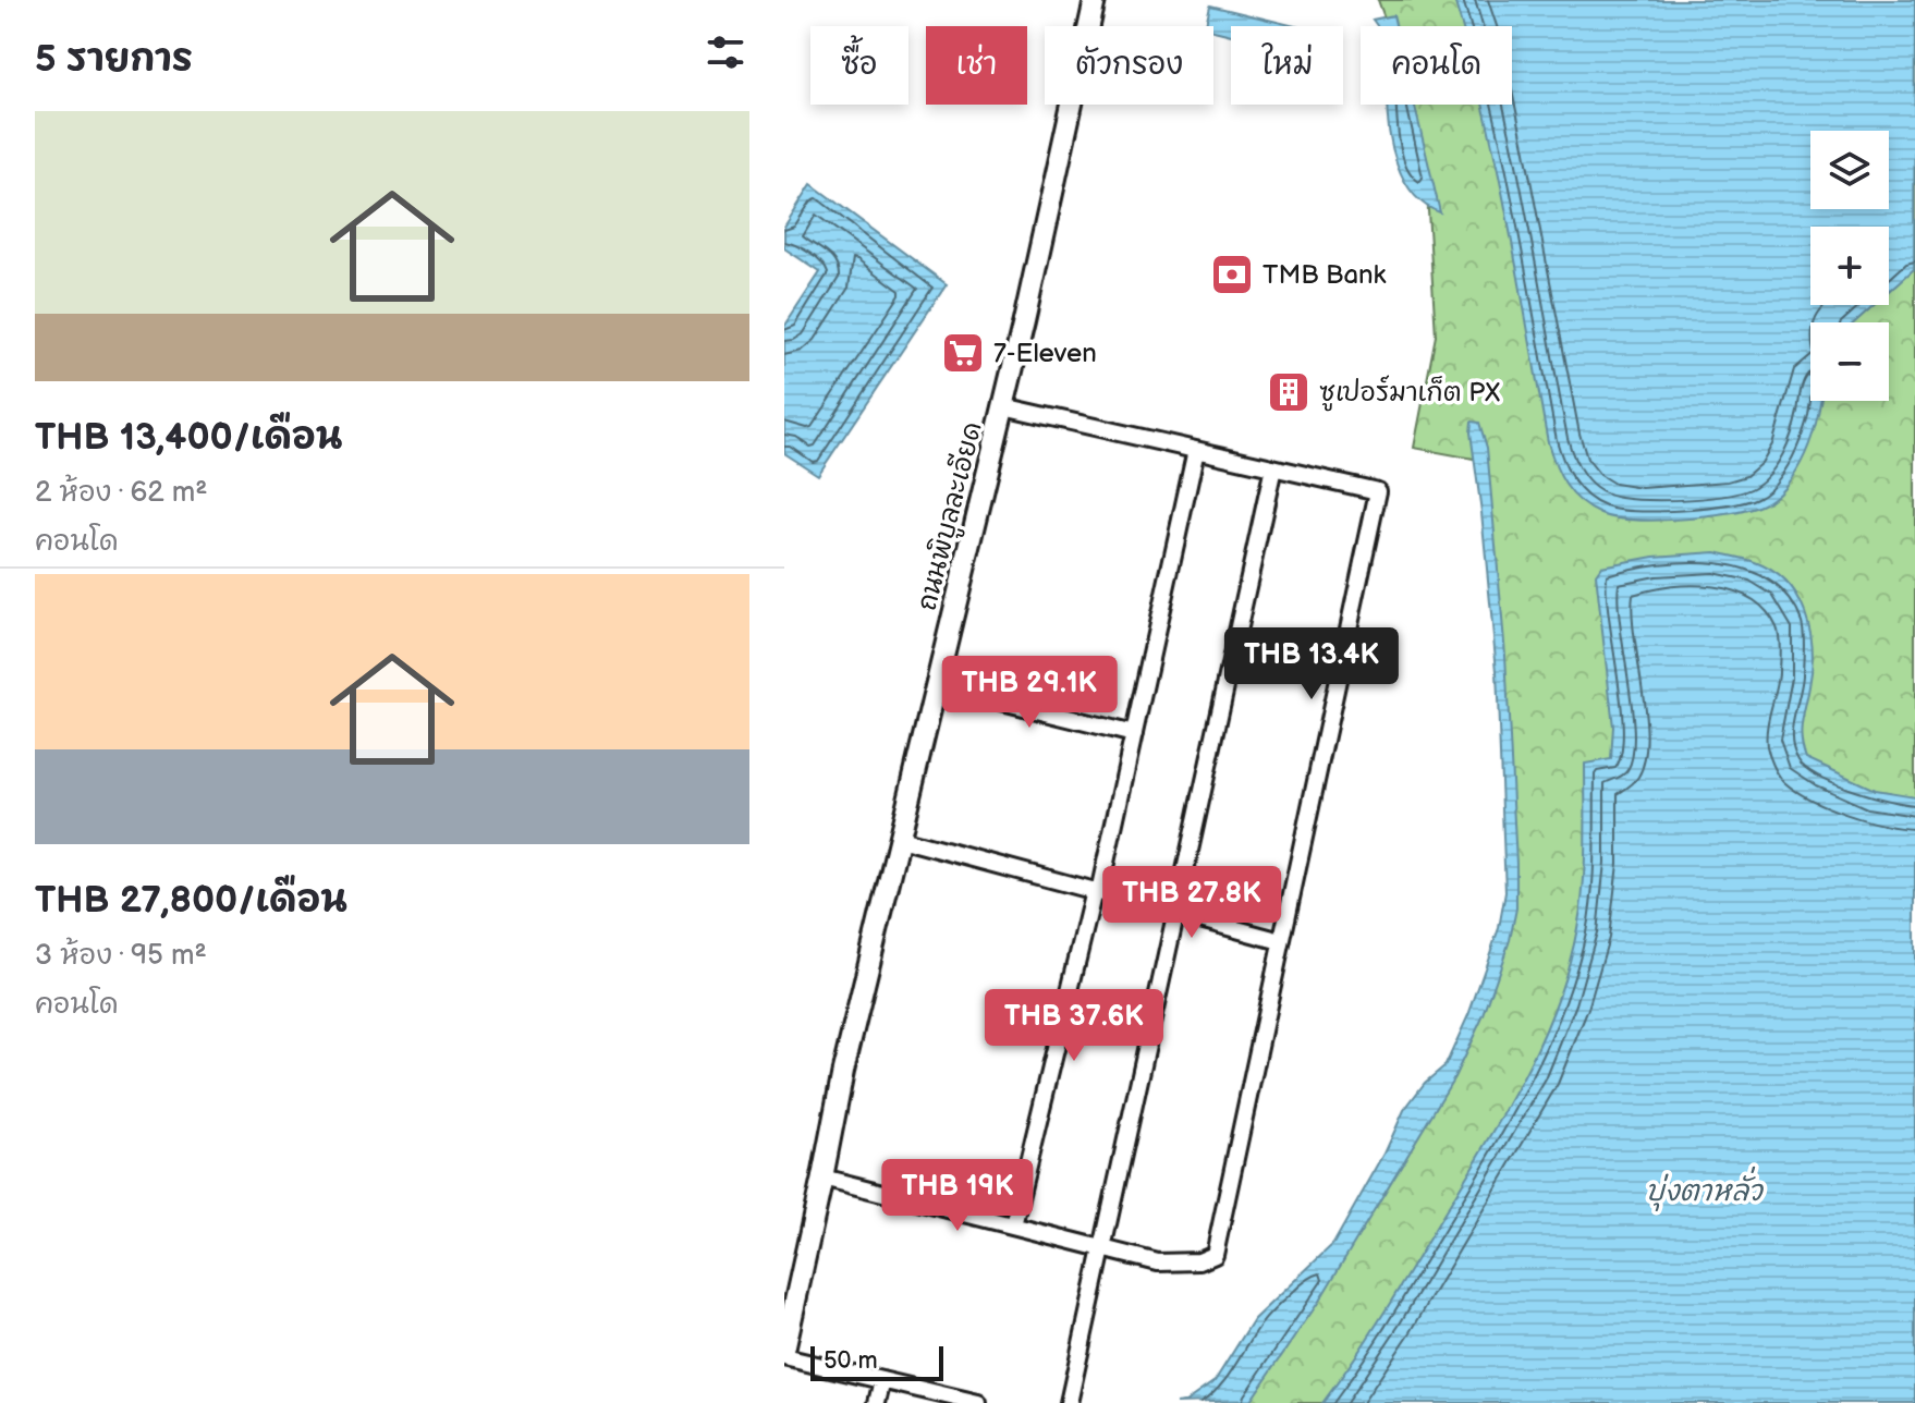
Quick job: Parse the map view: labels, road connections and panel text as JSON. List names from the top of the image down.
{
  "streets": {
    "street": ["ถนนพิบูลละเอียด"]
  },
  "water": ["บุ่งตาหลั่ว"],
  "places": {
    "bank": ["TMB Bank"],
    "supermarket": ["7-Eleven"],
    "building": ["ซูเปอร์มาเก็ต PX"]
  },
  "scale_bar": "50 m",
  "page": {
    "heading": "5 รายการ",
    "chip": [
      "ซื้อ",
      "เช่า",
      "ตัวกรอง",
      "ใหม่",
      "คอนโด"
    ],
    "list": [
      {
        "name": "THB 13,400/เดือน",
        "note": "2 ห้อง · 62 m² · คอนโด"
      },
      {
        "name": "THB 27,800/เดือน",
        "note": "3 ห้อง · 95 m² · คอนโด"
      }
    ],
    "map_buttons": ["+", "−"],
    "price": [
      "THB 13.4K",
      "THB 29.1K",
      "THB 27.8K",
      "THB 37.6K",
      "THB 19K"
    ],
    "scale": "50 m"
  }
}
